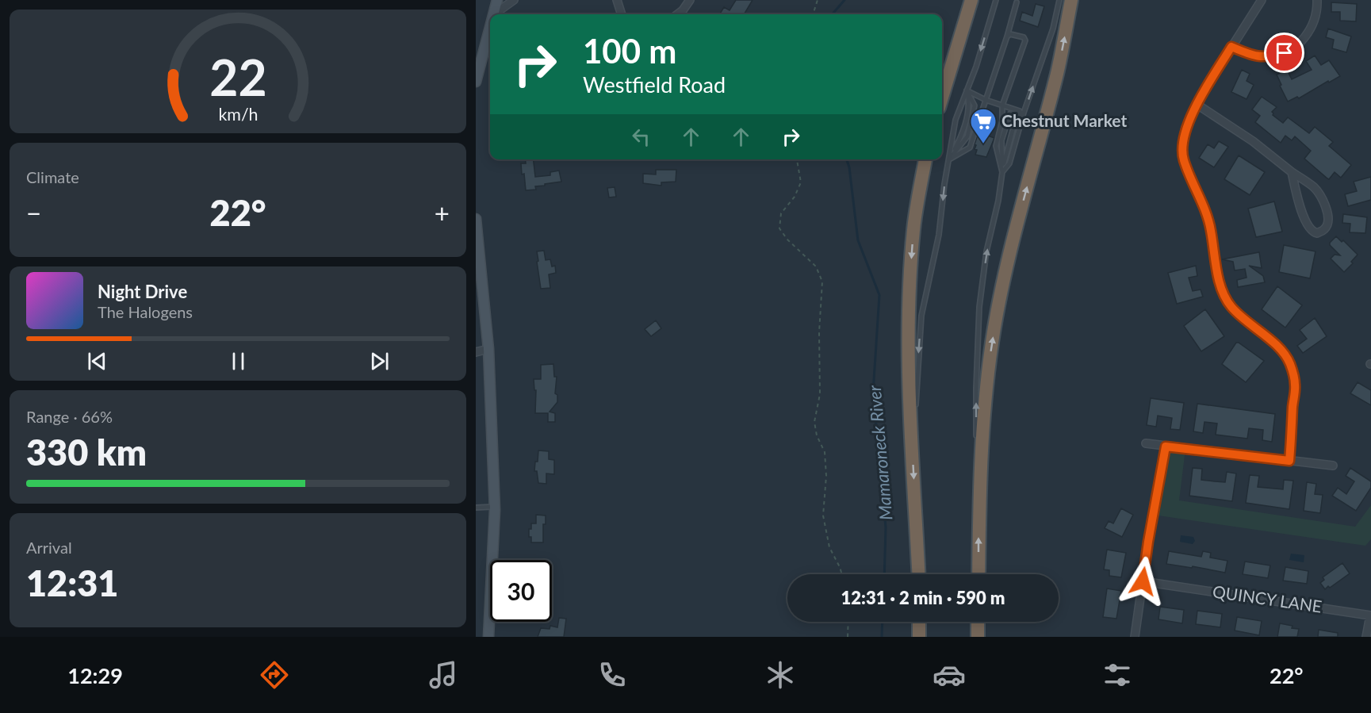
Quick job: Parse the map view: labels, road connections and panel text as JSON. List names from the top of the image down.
{
  "streets": {
    "street": ["QUINCY LANE"]
  },
  "water": ["Mamaroneck River"],
  "places": {
    "supermarket": ["Chestnut Market"]
  },
  "page": {
    "turn": ["100 m", "Westfield Road"],
    "tile": [
      "Climate",
      ["Range · 66%", "330 km"],
      ["Arrival", "12:31"]
    ],
    "heat": ["−", "22°", "+"],
    "song": ["Night Drive", "The Halogens"],
    "limit": "30",
    "trip": "12:31 · 2 min · 590 m",
    "tabs": ["12:29", "22°"],
    "gauge": ["22", "km/h"]
  }
}
